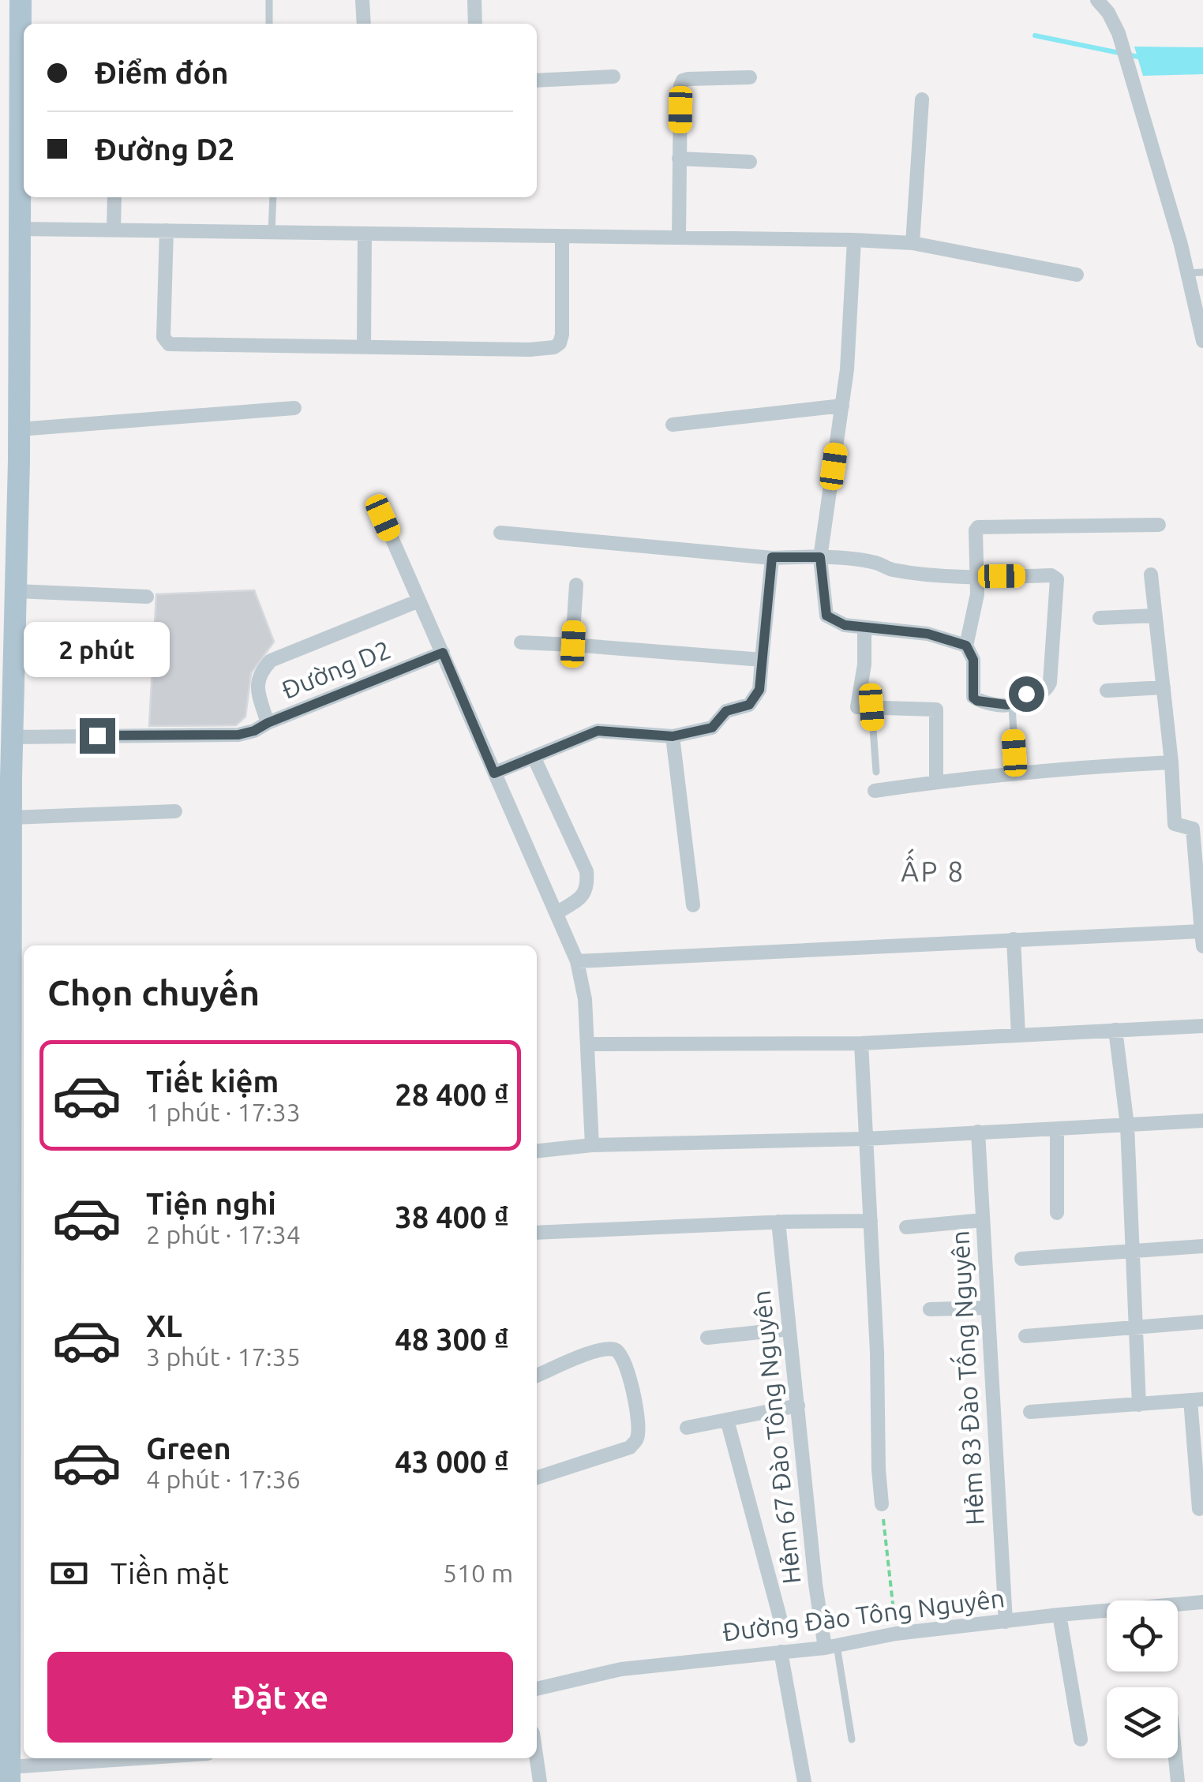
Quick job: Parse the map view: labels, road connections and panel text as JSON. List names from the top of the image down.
{
  "streets": {
    "street": [
      "Đường D2",
      "Hẻm 83 Đào Tống Nguyên",
      "Hẻm 67 Đào Tông Nguyên",
      "Đường Đào Tông Nguyên"
    ]
  },
  "crossings": [
    ["Hẻm 83 Đào Tống Nguyên", "Đường Đào Tông Nguyên"],
    ["Hẻm 67 Đào Tông Nguyên", "Đường Đào Tông Nguyên"]
  ],
  "districts": ["ẤP 8"],
  "page": {
    "banner": ["Điểm đón", "Đường D2"],
    "bubble": "2 phút",
    "heading": "Chọn chuyến",
    "list": [
      {
        "name": "Tiết kiệm",
        "note": "1 phút · 17:33",
        "value": "28 400 ₫"
      },
      {
        "name": "Tiện nghi",
        "note": "2 phút · 17:34",
        "value": "38 400 ₫"
      },
      {
        "name": "XL",
        "note": "3 phút · 17:35",
        "value": "48 300 ₫"
      },
      {
        "name": "Green",
        "note": "4 phút · 17:36",
        "value": "43 000 ₫"
      }
    ],
    "pay": ["Tiền mặt", "510 m"],
    "buttons": "Đặt xe"
  }
}
